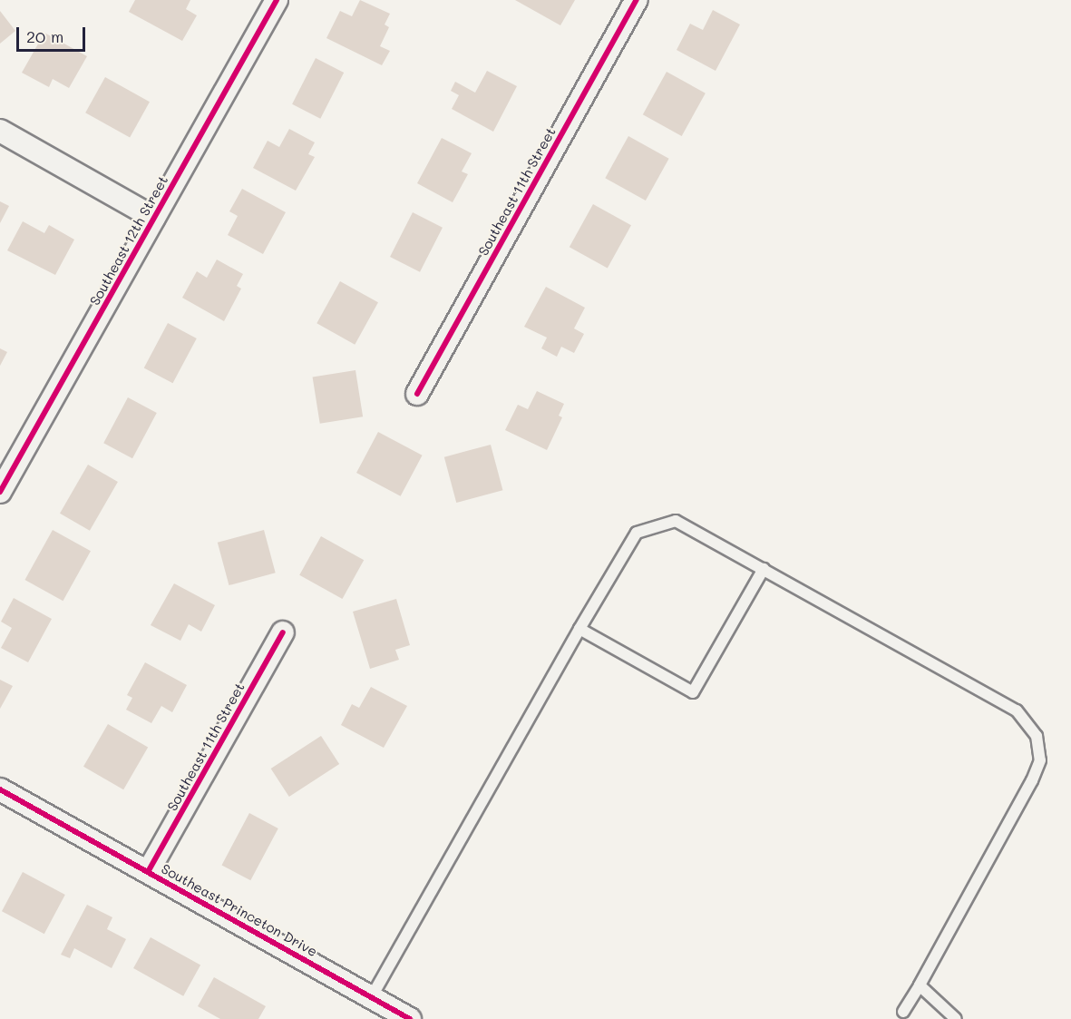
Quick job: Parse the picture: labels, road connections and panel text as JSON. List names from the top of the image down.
{
  "streets": {
    "street": ["Southeast 11th Street", "Southeast 12th Street", "Southeast Princeton Drive"]
  },
  "crossings": [
    ["Southeast 11th Street", "Southeast Princeton Drive"]
  ],
  "scale_bar": "20 m"
}
